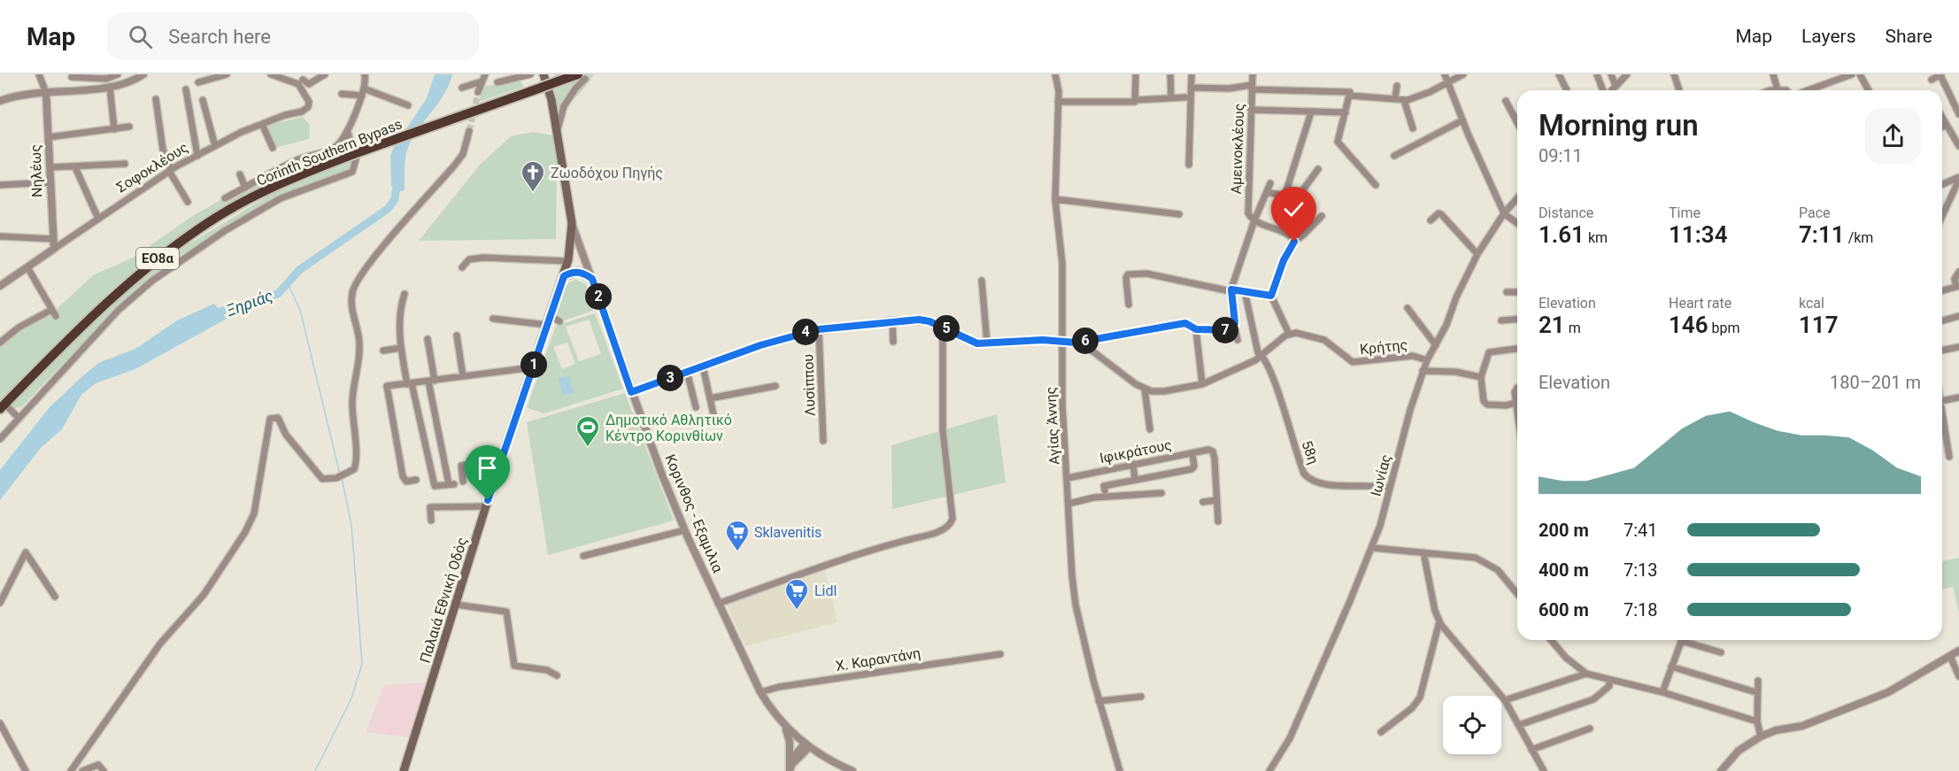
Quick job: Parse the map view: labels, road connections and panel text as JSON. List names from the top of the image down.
{
  "streets": {
    "highway": ["Corinth Southern Bypass", "ΕΟ8α"],
    "main road": ["Παλαιά Εθνική Οδός"],
    "street": [
      "Αμεινοκλέους",
      "Σοφοκλέους",
      "Νηλέως",
      "Κρήτης",
      "Λυσίππου",
      "Αγίας Άννης",
      "Ιφικράτους",
      "58η",
      "Ιωνίας",
      "Κορινθος - Εξαμιλια",
      "Χ. Καραντάνη"
    ]
  },
  "crossings": [
    ["Σοφοκλέους", "Νηλέως"],
    ["Κρήτης", "Ιωνίας"],
    ["Αγίας Άννης", "Ιφικράτους"],
    ["58η", "Ιωνίας"],
    ["Κορινθος - Εξαμιλια", "Παλαιά Εθνική Οδός"],
    ["Κορινθος - Εξαμιλια", "Χ. Καραντάνη"]
  ],
  "water": ["Ξηριάς"],
  "places": {
    "church": ["Ζωοδόχου Πηγής"],
    "sports": ["Δημοτικό Αθλητικό Κέντρο Κορινθίων"],
    "supermarket": ["Sklavenitis", "Lidl"]
  },
  "page": {
    "header": "Map",
    "search": "Search here",
    "nav": ["Map", "Layers", "Share"],
    "heading": ["Morning run", "09:11"],
    "stats": [
      ["Distance", "1.61 km"],
      ["Time", "11:34"],
      ["Pace", "7:11 /km"],
      ["Elevation", "21 m"],
      ["Heart rate", "146 bpm"],
      ["kcal", "117"]
    ],
    "pins": [
      "2",
      "5",
      "7",
      "4",
      "6",
      "1",
      "3"
    ],
    "chart": ["Elevation", "180–201 m"],
    "list": [
      {
        "name": "200 m",
        "note": "7:41"
      },
      {
        "name": "400 m",
        "note": "7:13"
      },
      {
        "name": "600 m",
        "note": "7:18"
      }
    ]
  }
}
